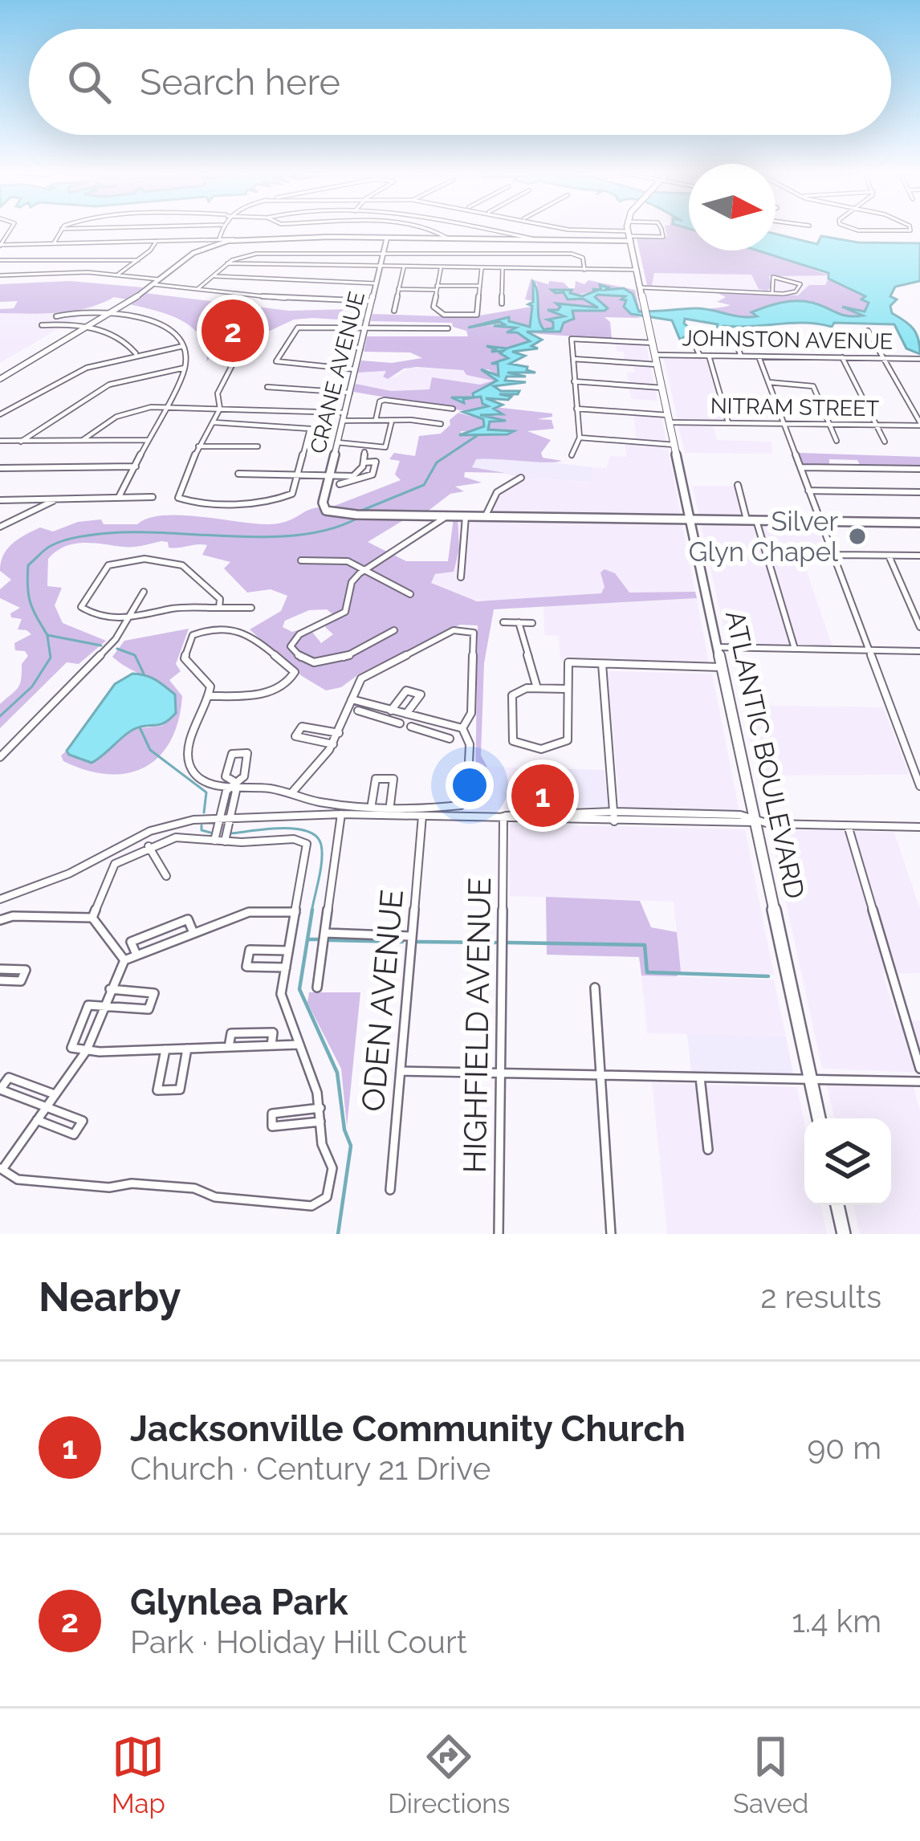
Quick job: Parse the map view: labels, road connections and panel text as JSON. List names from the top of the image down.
{
  "streets": {
    "main road": ["ATLANTIC BOULEVARD"],
    "street": [
      "JOHNSTON AVENUE",
      "CRANE AVENUE",
      "NITRAM STREET",
      "ODEN AVENUE",
      "HIGHFIELD AVENUE"
    ]
  },
  "crossings": [
    ["JOHNSTON AVENUE", "ATLANTIC BOULEVARD"],
    ["NITRAM STREET", "ATLANTIC BOULEVARD"]
  ],
  "places": ["Silver Glyn Chapel"],
  "north": "right",
  "page": {
    "search": "Search here",
    "pins": ["2", "1"],
    "heading": ["Nearby", "2 results"],
    "list": [
      {
        "mark": "1",
        "name": "Jacksonville Community Church",
        "note": "Church · Century 21 Drive",
        "value": "90 m"
      },
      {
        "mark": "2",
        "name": "Glynlea Park",
        "note": "Park · Holiday Hill Court",
        "value": "1.4 km"
      }
    ],
    "nav": ["Map", "Directions", "Saved"]
  }
}
